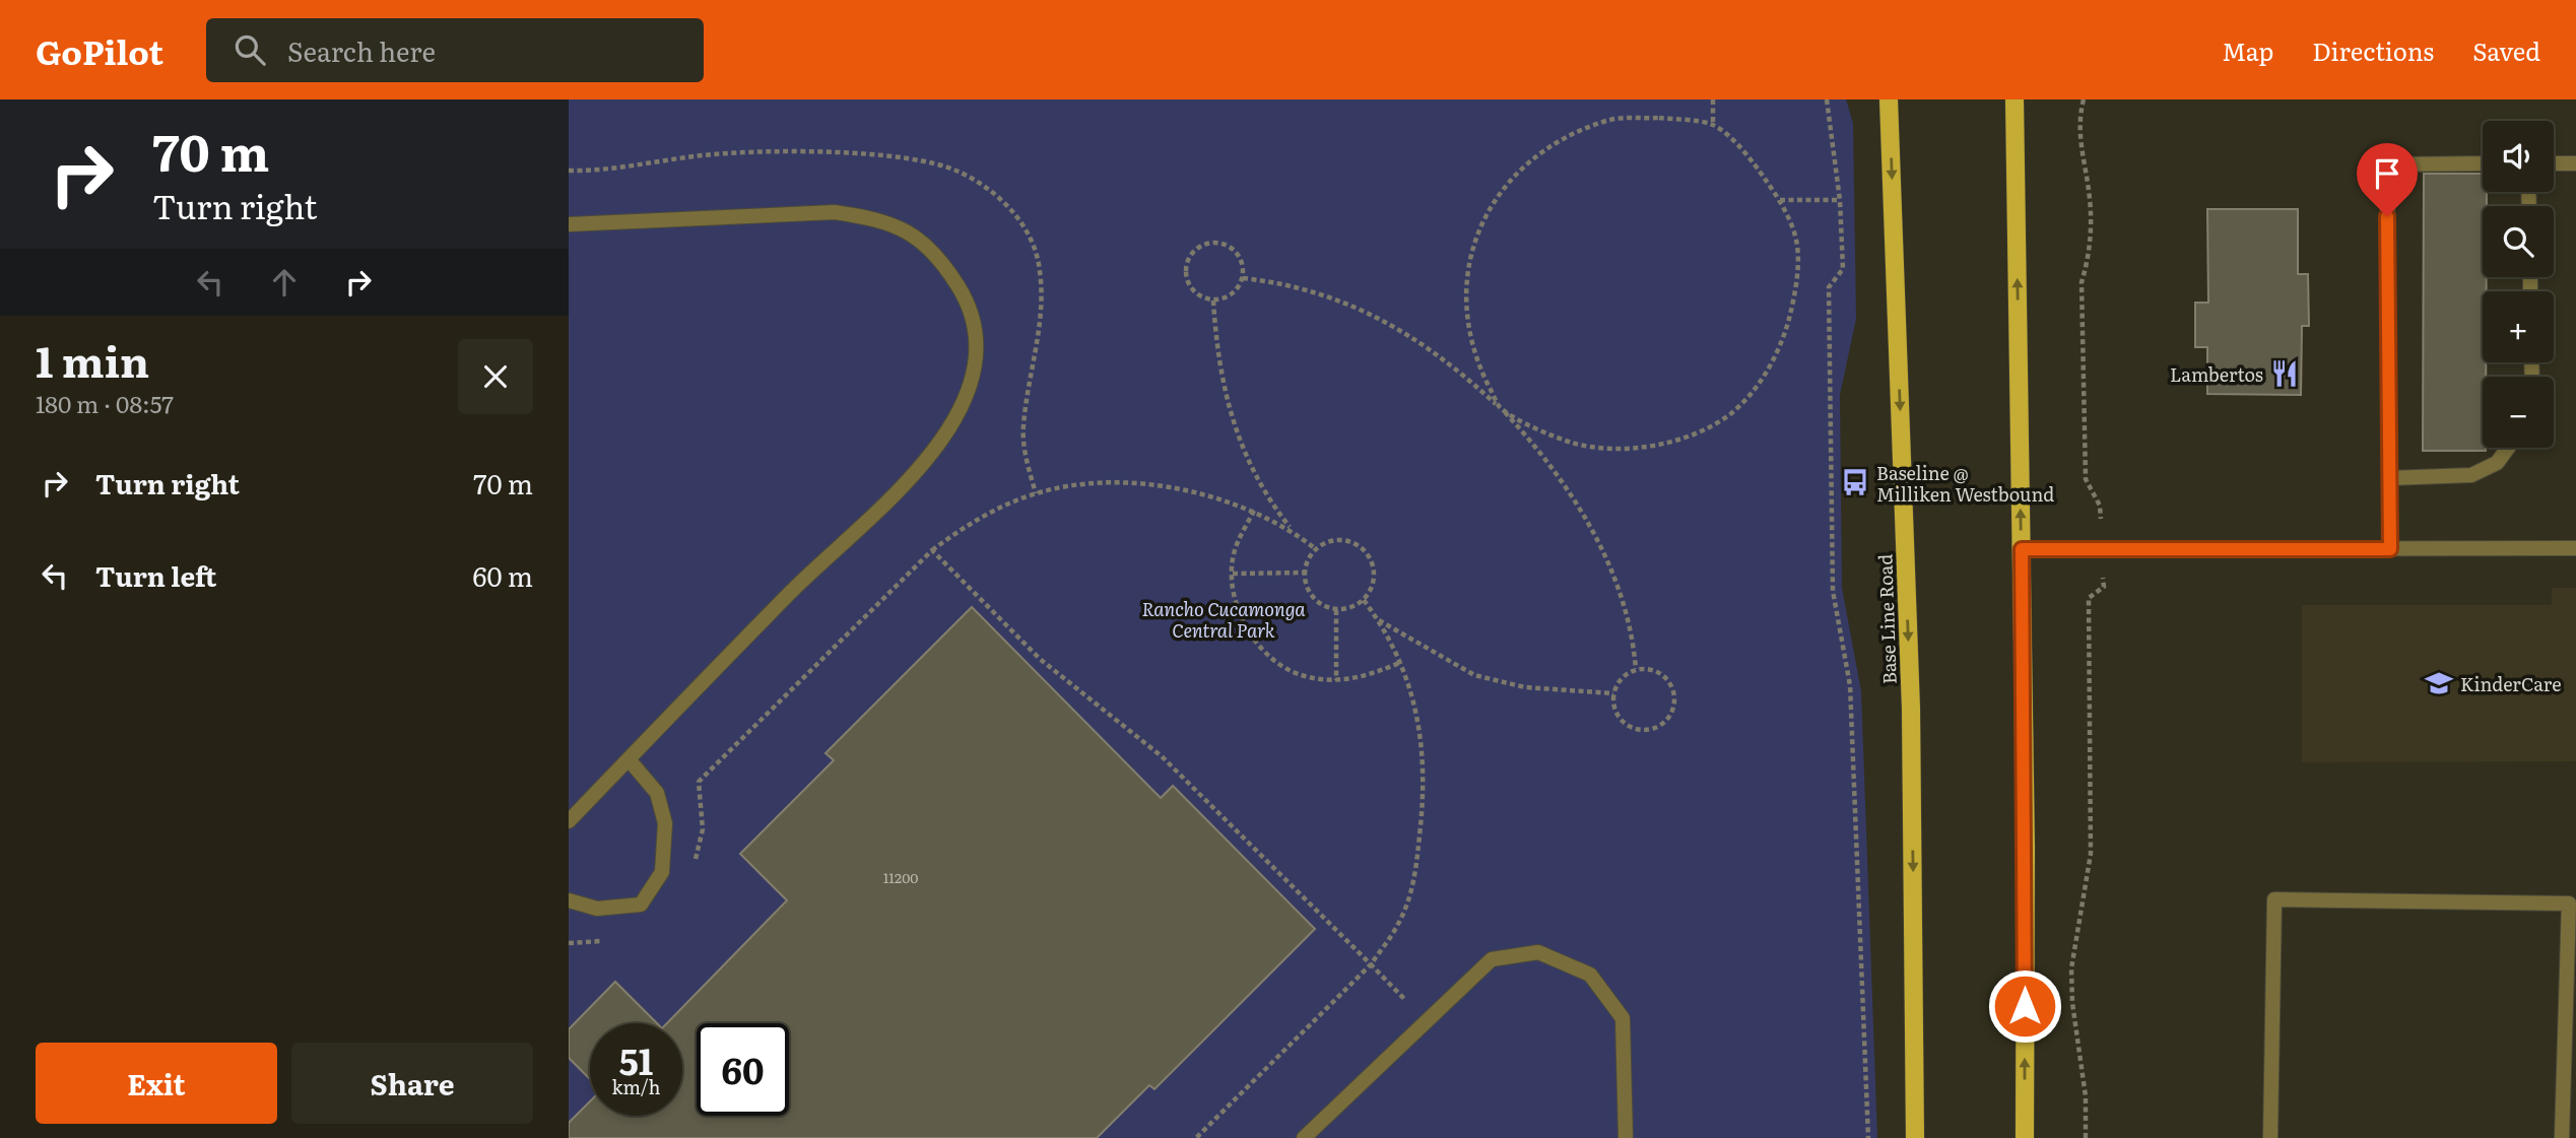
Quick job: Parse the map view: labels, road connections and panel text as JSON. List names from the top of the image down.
{
  "streets": {
    "main road": ["Base Line Road"]
  },
  "parks": ["Rancho Cucamonga Central Park"],
  "places": {
    "restaurant": ["Lambertos"],
    "bus stop": ["Baseline @ Milliken Westbound"],
    "school or university": ["KinderCare"]
  },
  "house_numbers": ["11200"],
  "page": {
    "header": "GoPilot",
    "search": "Search here",
    "nav": ["Map", "Directions", "Saved"],
    "turn": ["70 m", "Turn right"],
    "map_buttons": ["+", "−"],
    "heading": ["1 min", "180 m · 08:57"],
    "list": [
      {
        "name": "Turn right",
        "value": "70 m"
      },
      {
        "name": "Turn left",
        "value": "60 m"
      }
    ],
    "speed": "51 km/h",
    "limit": "60",
    "buttons": ["Exit", "Share"]
  }
}
